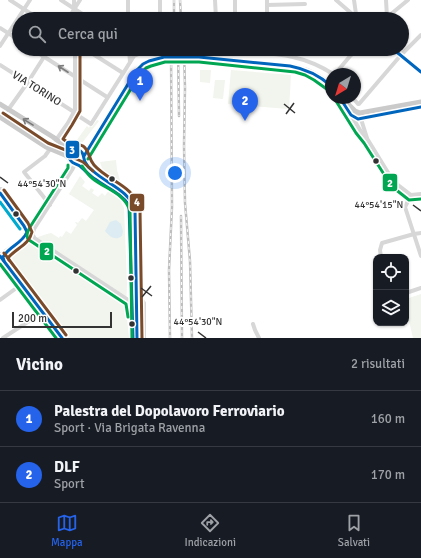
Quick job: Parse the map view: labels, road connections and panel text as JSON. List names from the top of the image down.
{
  "streets": {
    "street": ["VIA TORINO"]
  },
  "lines": ["transit line 3", "transit line 4", "transit line 2"],
  "scale_bar": "200 m",
  "north": "bottom left",
  "page": {
    "search": "Cerca qui",
    "pins": ["1", "2"],
    "scale": "200 m",
    "heading": ["Vicino", "2 risultati"],
    "list": [
      {
        "mark": "1",
        "name": "Palestra del Dopolavoro Ferroviario",
        "note": "Sport · Via Brigata Ravenna",
        "value": "160 m"
      },
      {
        "mark": "2",
        "name": "DLF",
        "note": "Sport",
        "value": "170 m"
      }
    ],
    "nav": ["Mappa", "Indicazioni", "Salvati"]
  },
  "coordinates": ["44°54'30\"N", "44°54'15\"N"]
}
